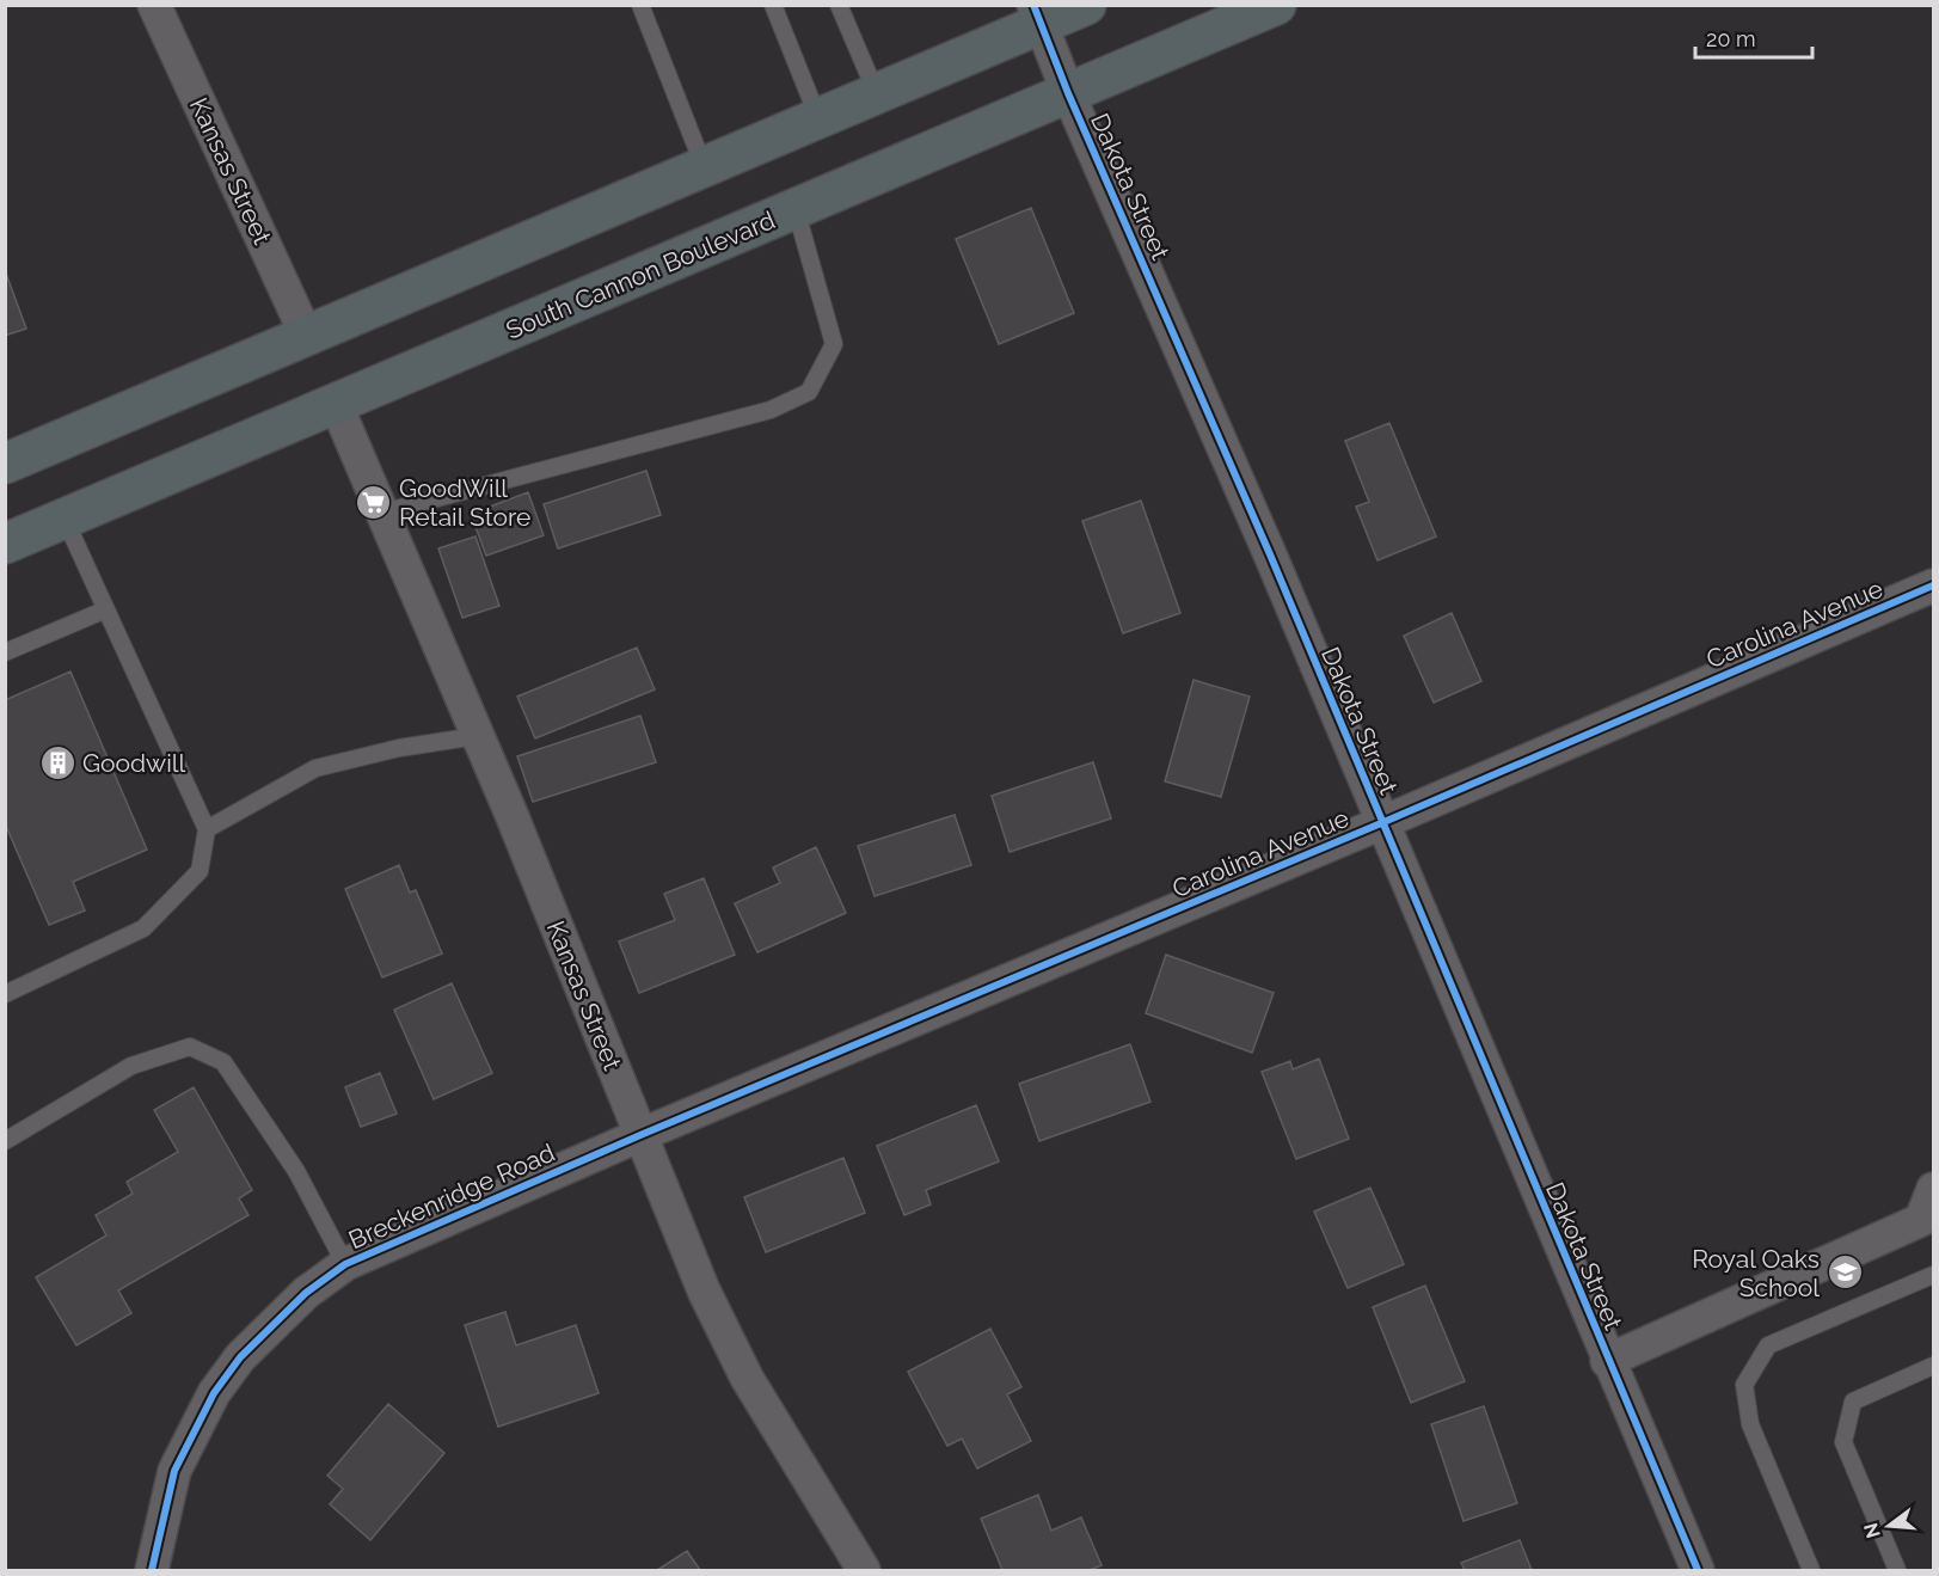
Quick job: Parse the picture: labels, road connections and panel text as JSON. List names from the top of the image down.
{
  "streets": {
    "main road": ["South Cannon Boulevard"],
    "street": [
      "Kansas Street",
      "Dakota Street",
      "Carolina Avenue",
      "Breckenridge Road"
    ]
  },
  "crossings": [
    ["Kansas Street", "South Cannon Boulevard"],
    ["Kansas Street", "Carolina Avenue"],
    ["Kansas Street", "Breckenridge Road"],
    ["Dakota Street", "South Cannon Boulevard"],
    ["Dakota Street", "Carolina Avenue"],
    ["Carolina Avenue", "Breckenridge Road"]
  ],
  "places": {
    "supermarket": ["GoodWill Retail Store"],
    "building": ["Goodwill"],
    "school or university": ["Royal Oaks School"]
  },
  "scale_bar": "20 m",
  "north": "left"
}
